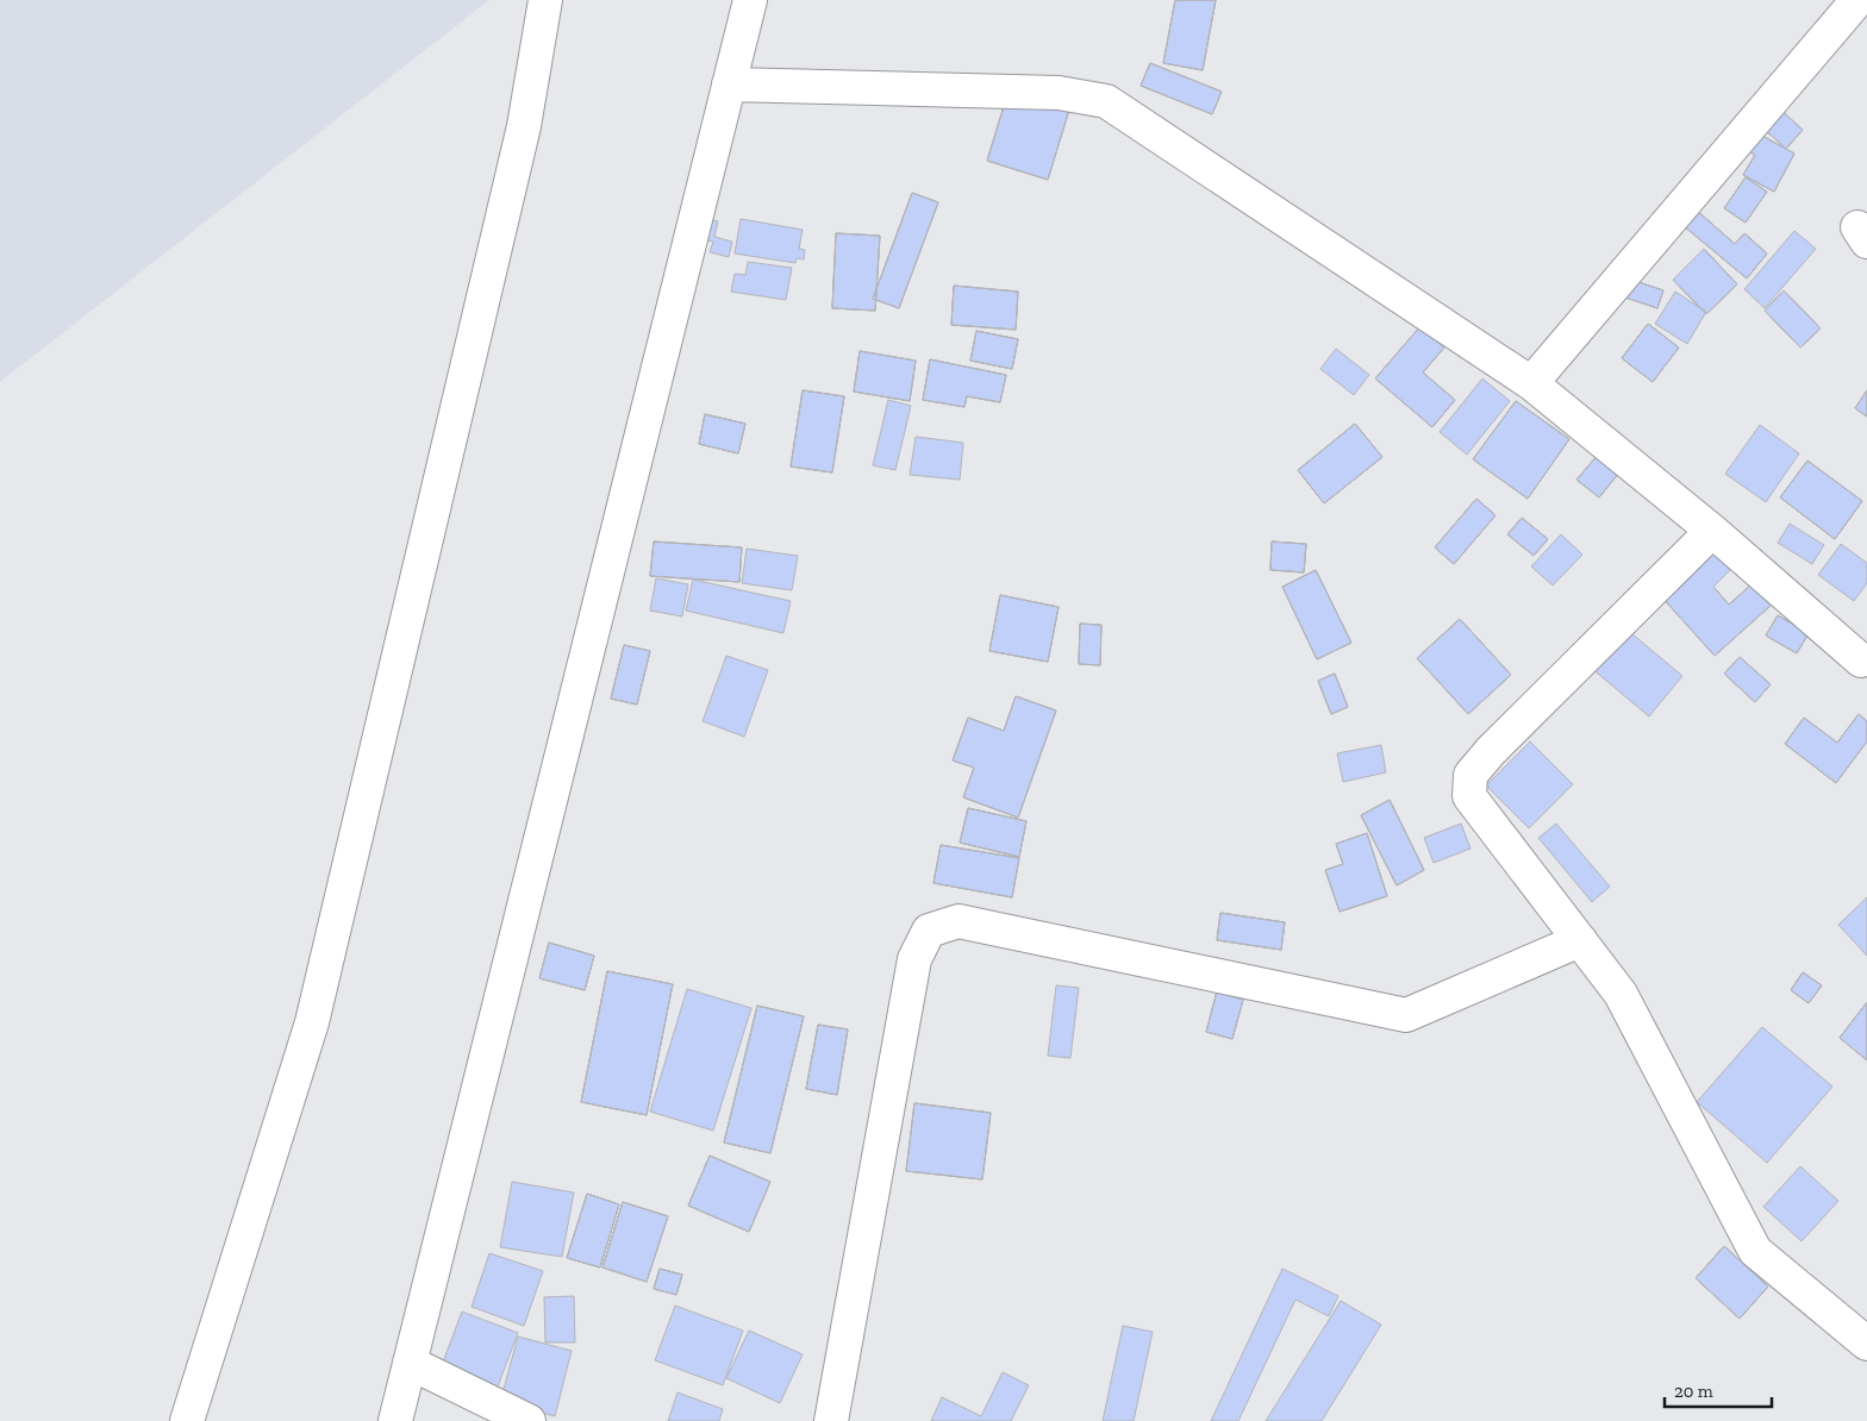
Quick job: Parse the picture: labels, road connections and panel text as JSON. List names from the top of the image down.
{
  "scale_bar": "20 m"
}
